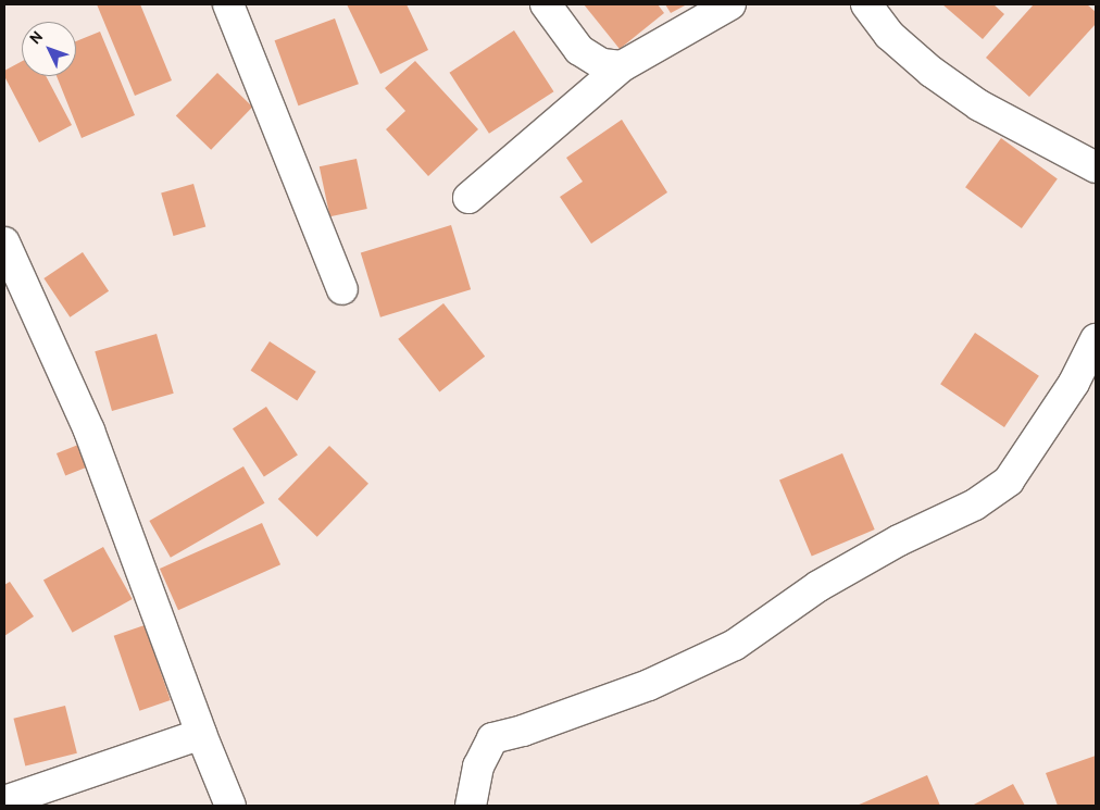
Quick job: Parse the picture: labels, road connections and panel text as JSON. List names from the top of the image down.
{
  "north": "top left"
}
